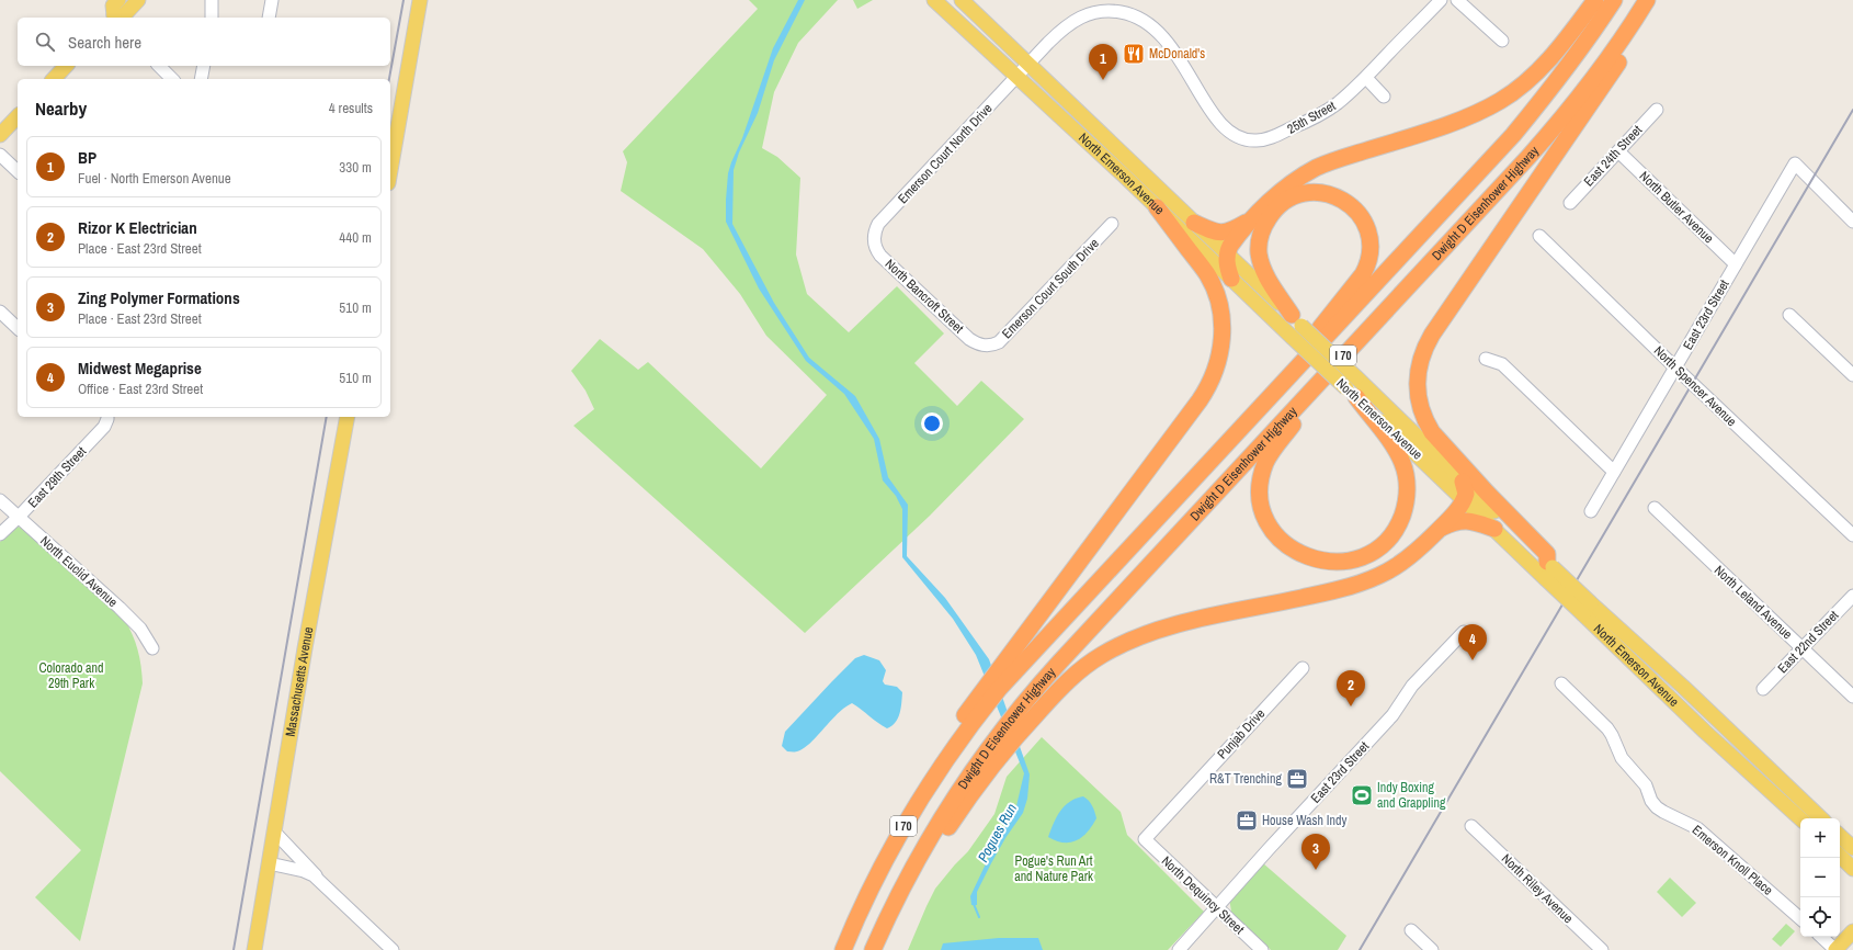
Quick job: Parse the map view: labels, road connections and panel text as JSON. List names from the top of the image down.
{
  "streets": {
    "highway": ["Dwight D Eisenhower Highway", "I 70"],
    "main road": ["North Emerson Avenue", "Massachusetts Avenue"],
    "street": [
      "25th Street",
      "Emerson Court North Drive",
      "East 24th Street",
      "North Butler Avenue",
      "Emerson Court South Drive",
      "North Bancroft Street",
      "East 23rd Street",
      "North Spencer Avenue",
      "East 29th Street",
      "North Euclid Avenue",
      "North Leland Avenue",
      "East 22nd Street",
      "Punjab Drive",
      "Emerson Knoll Place",
      "North Riley Avenue",
      "North Dequincy Street"
    ]
  },
  "crossings": [
    ["25th Street", "Emerson Court North Drive"],
    ["Emerson Court North Drive", "North Emerson Avenue"],
    ["Emerson Court North Drive", "North Bancroft Street"],
    ["East 24th Street", "North Butler Avenue"],
    ["Dwight D Eisenhower Highway", "I 70"],
    ["North Butler Avenue", "East 23rd Street"],
    ["Emerson Court South Drive", "North Bancroft Street"],
    ["East 23rd Street", "North Spencer Avenue"],
    ["East 23rd Street", "North Dequincy Street"],
    ["East 29th Street", "North Euclid Avenue"],
    ["North Leland Avenue", "East 22nd Street"],
    ["Punjab Drive", "North Dequincy Street"]
  ],
  "water": ["Pogues Run"],
  "parks": ["Colorado and 29th Park", "Pogue's Run Art and Nature Park"],
  "places": {
    "restaurant": ["McDonald's"],
    "office": ["R&T Trenching", "House Wash Indy"],
    "sports": ["Indy Boxing and Grappling"]
  },
  "page": {
    "search": "Search here",
    "pins": [
      "1",
      "4",
      "2",
      "3"
    ],
    "heading": ["Nearby", "4 results"],
    "list": [
      {
        "mark": "1",
        "name": "BP",
        "note": "Fuel · North Emerson Avenue",
        "value": "330 m"
      },
      {
        "mark": "2",
        "name": "Rizor K Electrician",
        "note": "Place · East 23rd Street",
        "value": "440 m"
      },
      {
        "mark": "3",
        "name": "Zing Polymer Formations",
        "note": "Place · East 23rd Street",
        "value": "510 m"
      },
      {
        "mark": "4",
        "name": "Midwest Megaprise",
        "note": "Office · East 23rd Street",
        "value": "510 m"
      }
    ],
    "map_buttons": ["+", "−"]
  }
}
